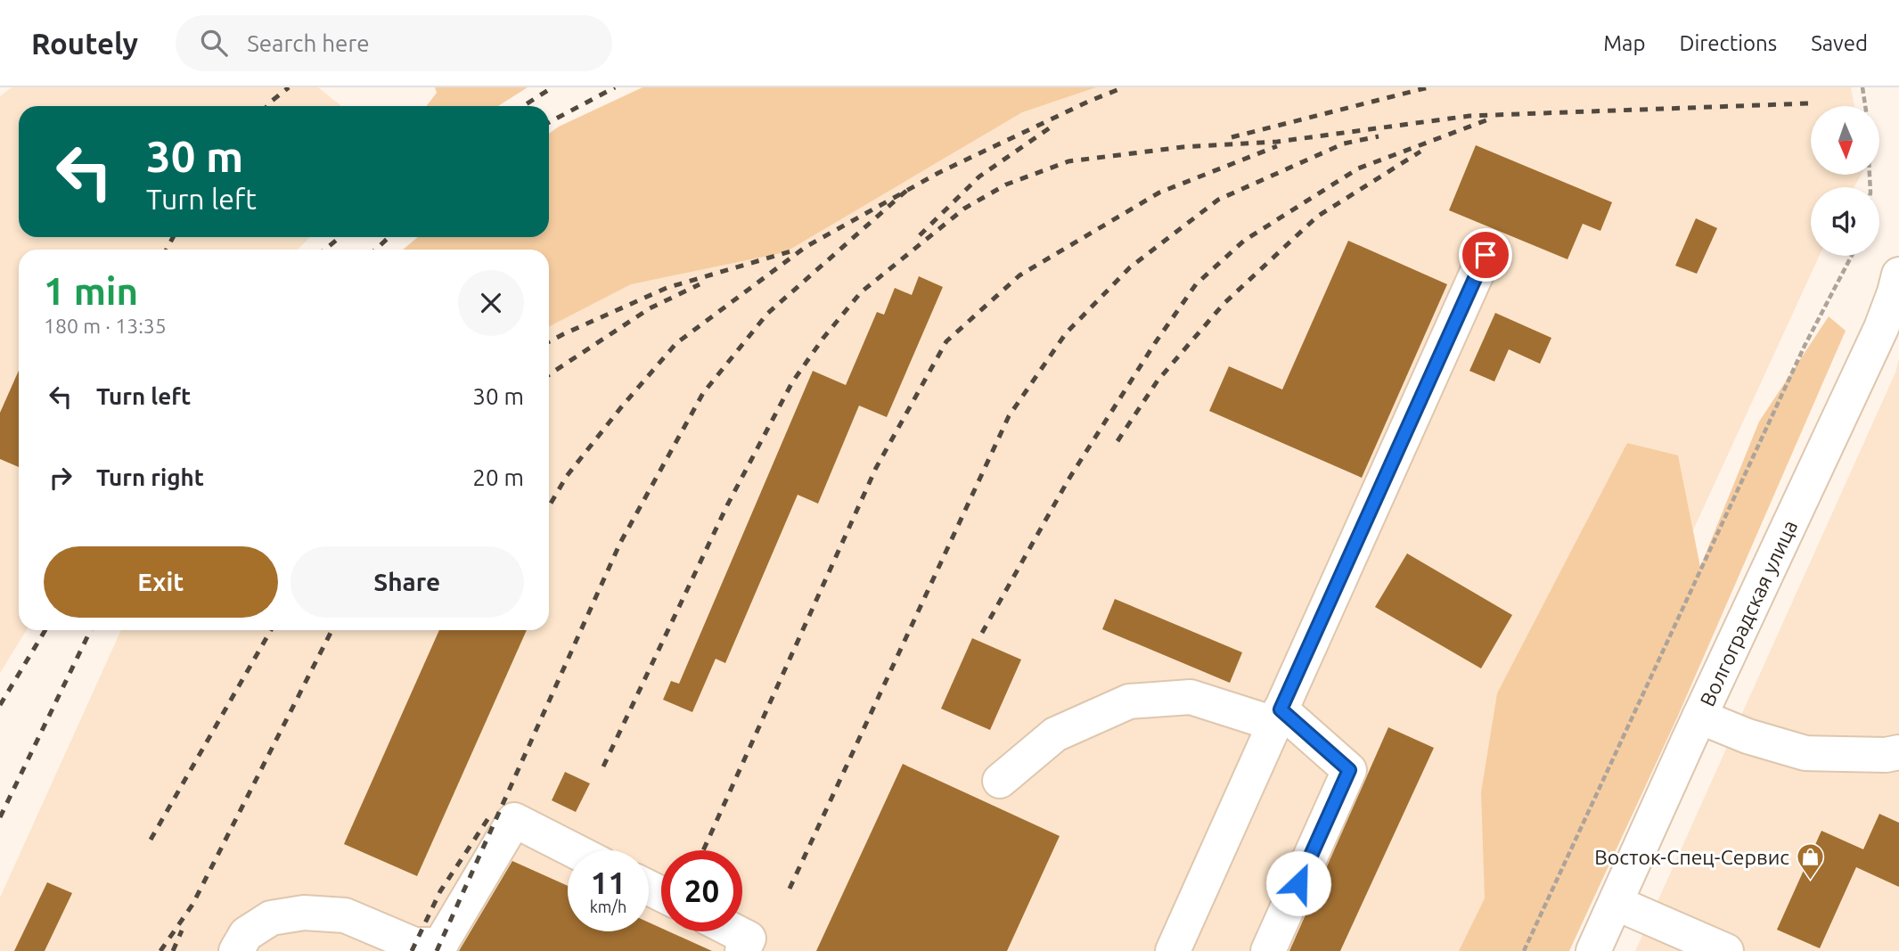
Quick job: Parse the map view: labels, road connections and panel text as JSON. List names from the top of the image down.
{
  "streets": {
    "main road": ["Волгоградская улица"]
  },
  "places": {
    "shop": ["Восток-Спец-Сервис"]
  },
  "north": "bottom",
  "page": {
    "header": "Routely",
    "search": "Search here",
    "nav": ["Map", "Directions", "Saved"],
    "turn": ["30 m", "Turn left"],
    "heading": ["1 min", "180 m · 13:35"],
    "list": [
      {
        "name": "Turn left",
        "value": "30 m"
      },
      {
        "name": "Turn right",
        "value": "20 m"
      }
    ],
    "buttons": ["Exit", "Share"],
    "speed": "11 km/h",
    "limit": "20"
  }
}
